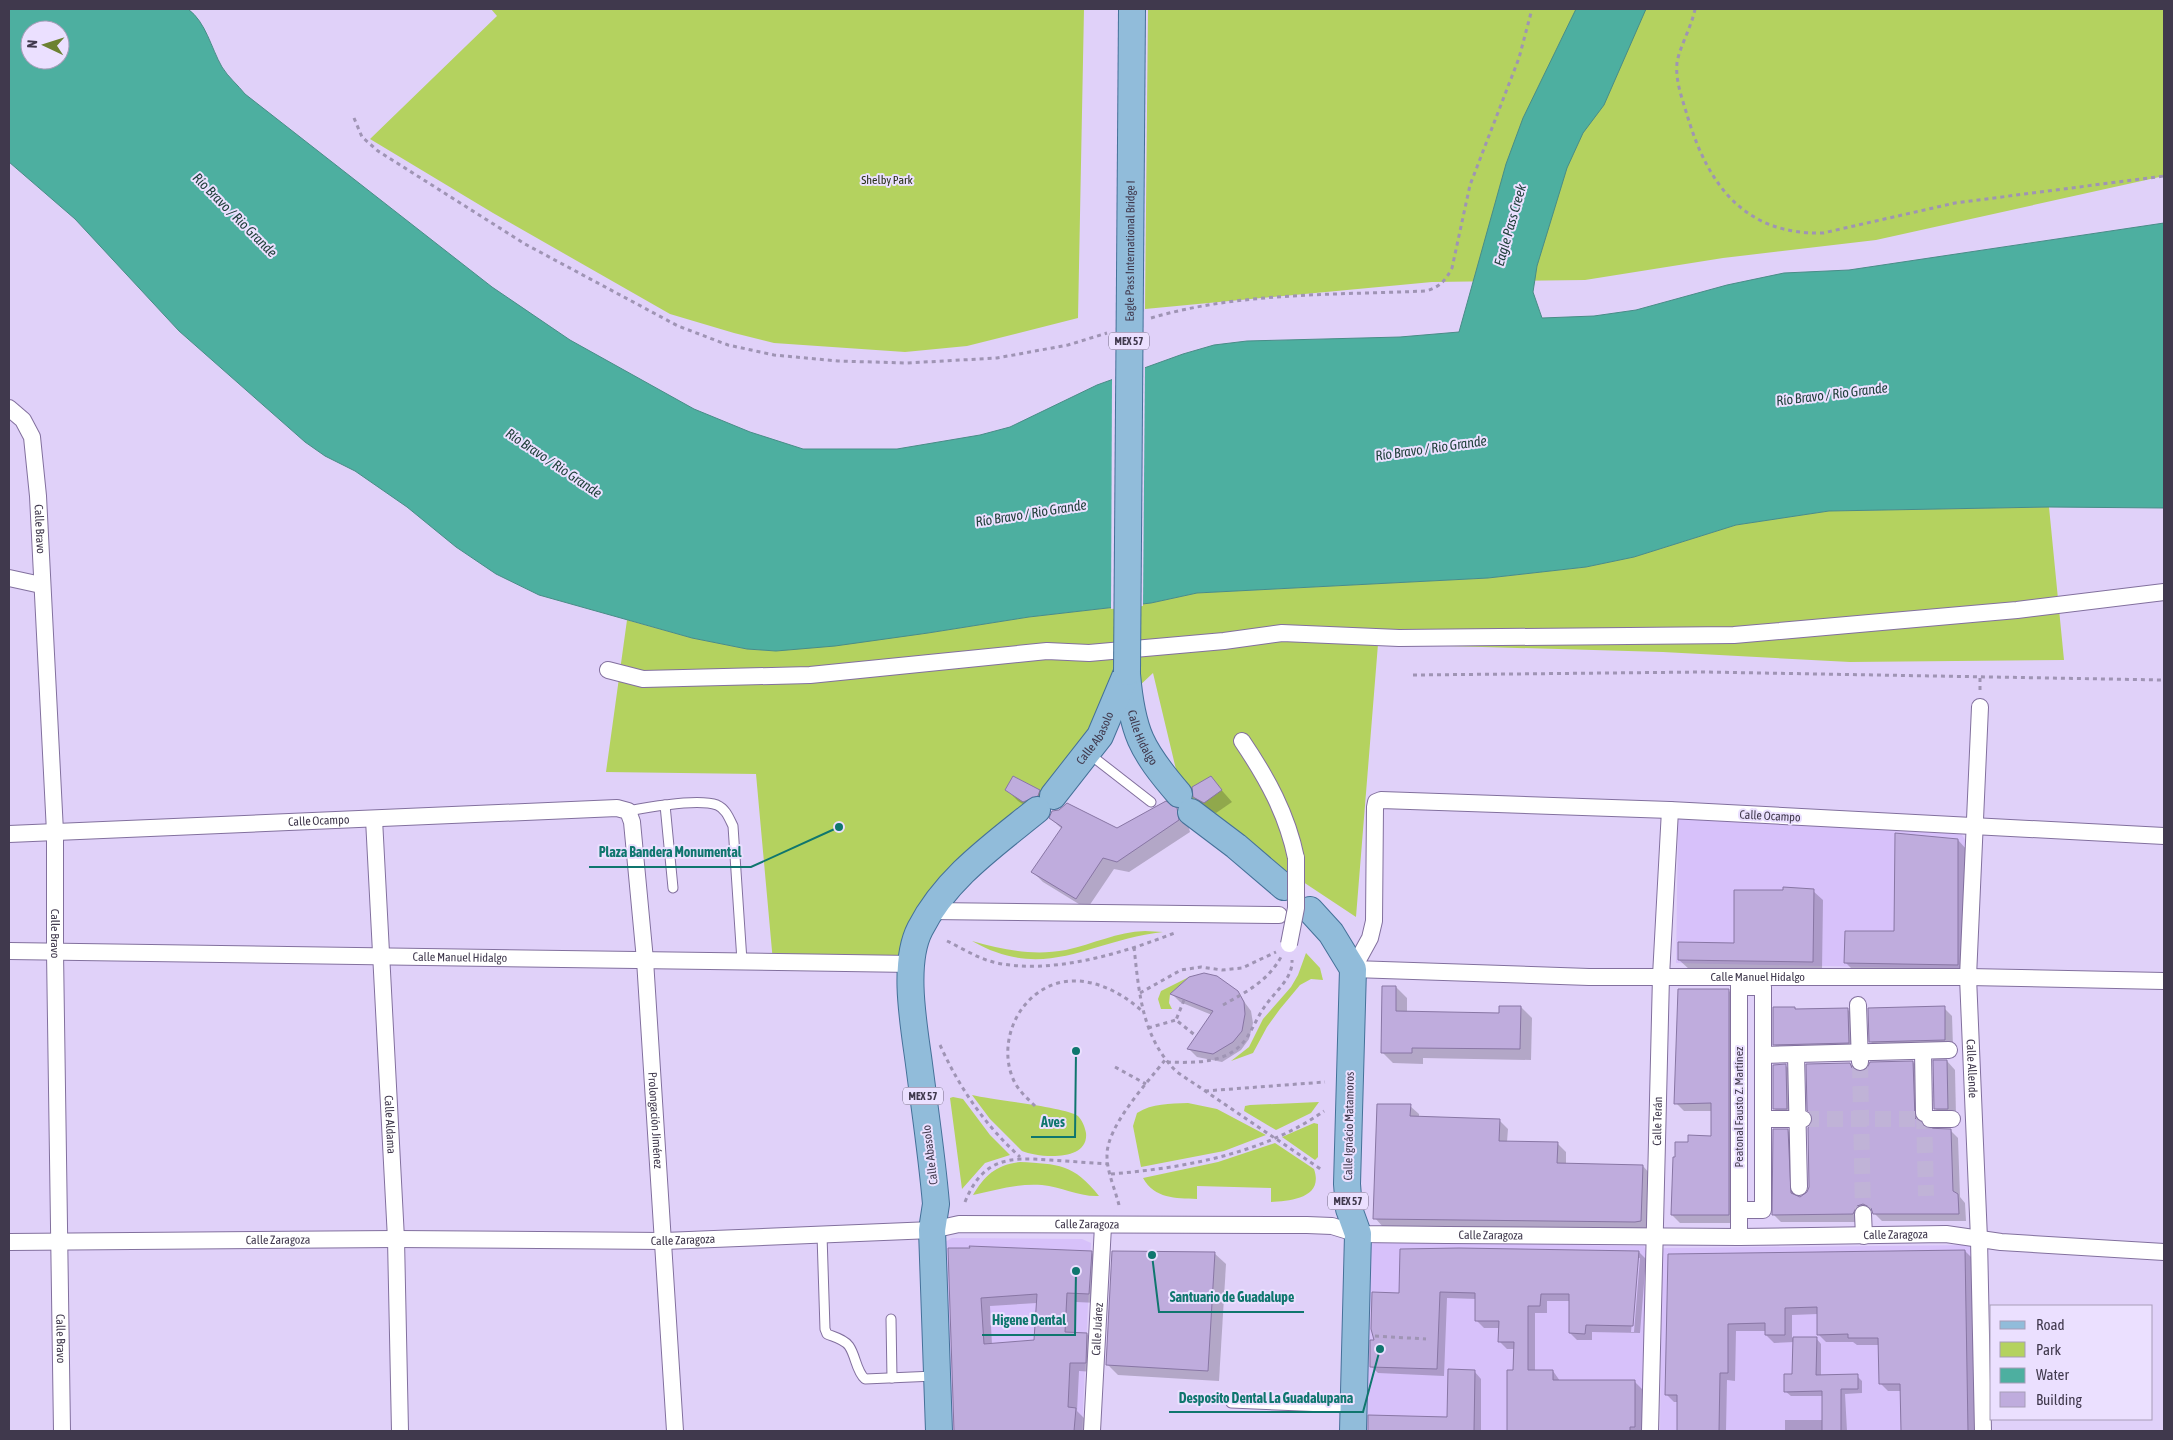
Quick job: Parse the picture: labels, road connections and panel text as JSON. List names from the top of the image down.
{
  "streets": {
    "main road": [
      "Eagle Pass International Bridge I",
      "MEX 57",
      "Calle Abasolo",
      "Calle Hidalgo",
      "Calle Ignácio Matamoros"
    ],
    "street": [
      "Calle Bravo",
      "Calle Ocampo",
      "Calle Manuel Hidalgo",
      "Calle Allende",
      "Peatonal Fausto Z. Martínez",
      "Prolongación Jiménez",
      "Calle Terán",
      "Calle Aldama",
      "Calle Zaragoza",
      "Calle Juárez"
    ]
  },
  "crossings": [
    ["Eagle Pass International Bridge I", "Calle Abasolo"],
    ["Eagle Pass International Bridge I", "Calle Hidalgo"],
    ["Calle Bravo", "Calle Ocampo"],
    ["Calle Bravo", "Calle Manuel Hidalgo"],
    ["Calle Bravo", "Calle Zaragoza"],
    ["Calle Abasolo", "Calle Hidalgo"],
    ["Calle Abasolo", "Calle Manuel Hidalgo"],
    ["Calle Abasolo", "Calle Zaragoza"],
    ["Calle Ocampo", "Calle Allende"],
    ["Calle Ocampo", "Prolongación Jiménez"],
    ["Calle Ocampo", "Calle Terán"],
    ["Calle Ocampo", "Calle Aldama"],
    ["Calle Ocampo", "Calle Ignácio Matamoros"],
    ["Calle Manuel Hidalgo", "Calle Allende"],
    ["Calle Manuel Hidalgo", "Peatonal Fausto Z. Martínez"],
    ["Calle Manuel Hidalgo", "Prolongación Jiménez"],
    ["Calle Manuel Hidalgo", "Calle Terán"],
    ["Calle Manuel Hidalgo", "Calle Aldama"],
    ["Calle Manuel Hidalgo", "Calle Ignácio Matamoros"],
    ["Calle Allende", "Calle Zaragoza"],
    ["Peatonal Fausto Z. Martínez", "Calle Zaragoza"],
    ["Prolongación Jiménez", "Calle Zaragoza"],
    ["Calle Terán", "Calle Zaragoza"],
    ["Calle Aldama", "Calle Zaragoza"],
    ["Calle Ignácio Matamoros", "Calle Zaragoza"],
    ["Calle Zaragoza", "Calle Juárez"]
  ],
  "water": ["Río Bravo / Rio Grande", "Eagle Pass Creek"],
  "parks": ["Shelby Park"],
  "places": [
    "Plaza Bandera Monumental",
    "Aves",
    "Santuario de Guadalupe",
    "Higene Dental",
    "Desposito Dental La Guadalupana"
  ],
  "legend": [
    "Road",
    "Park",
    "Water",
    "Building"
  ],
  "north": "left"
}
